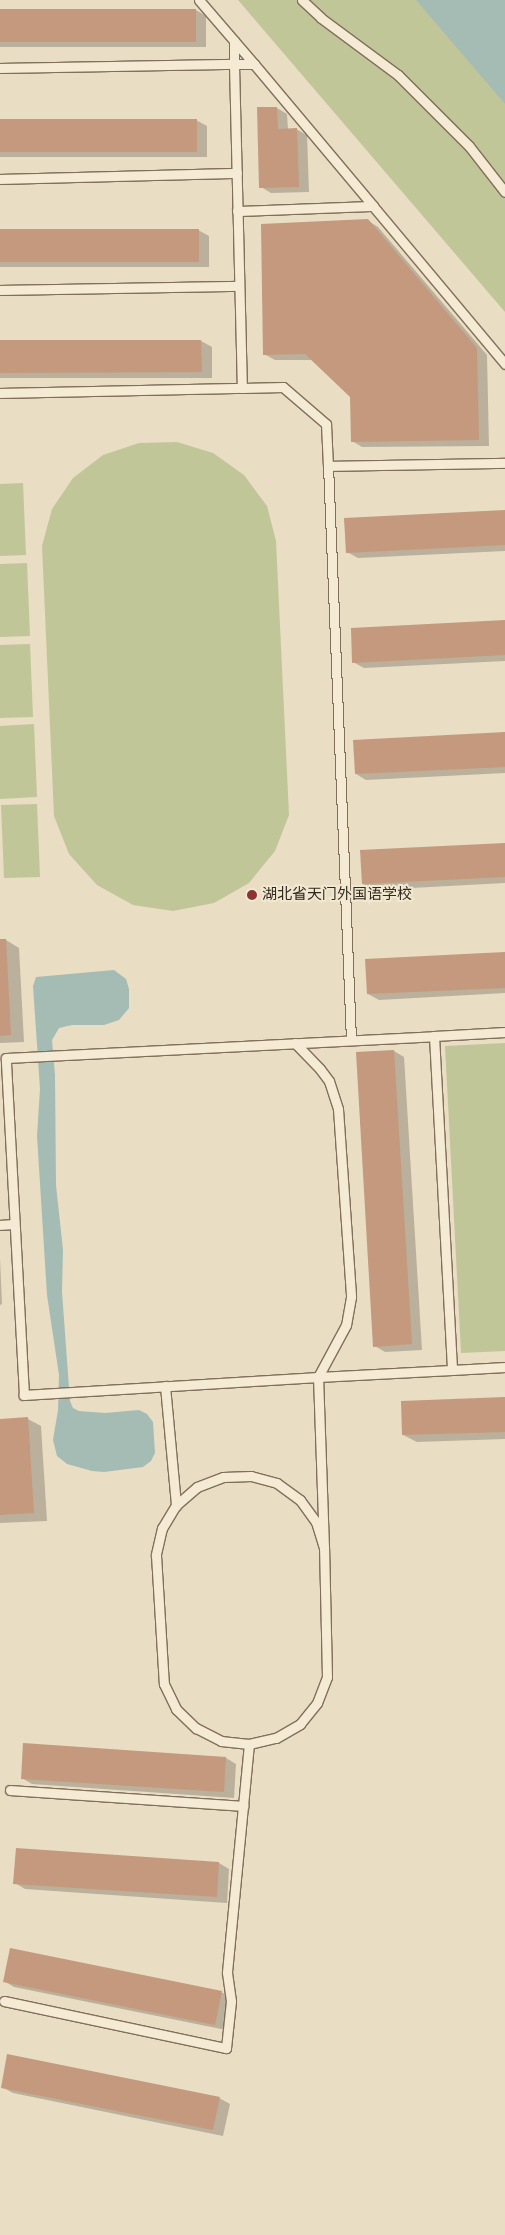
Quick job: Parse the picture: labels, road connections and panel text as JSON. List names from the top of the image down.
{
  "places": ["湖北省天门外国语学校"]
}
